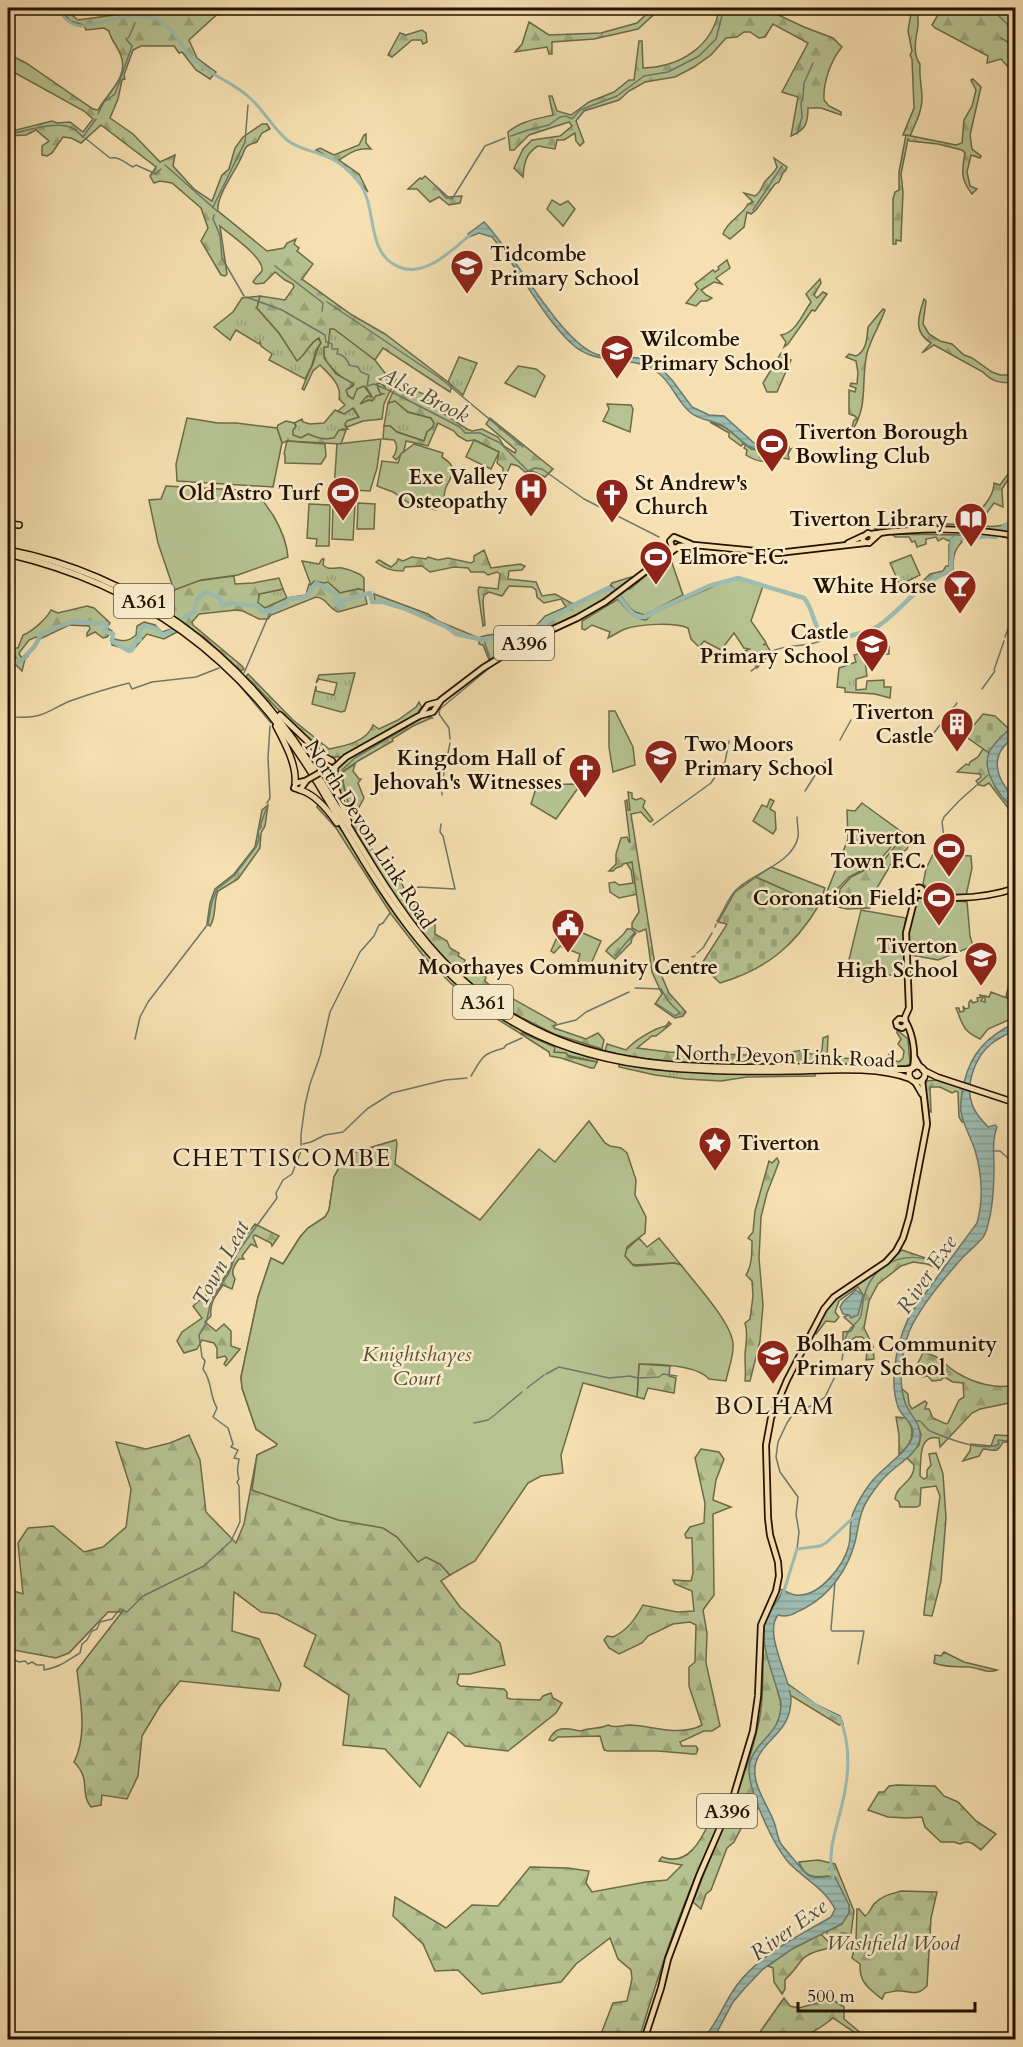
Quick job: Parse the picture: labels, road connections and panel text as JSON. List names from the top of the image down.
{
  "streets": {
    "highway": ["A361", "North Devon Link Road"],
    "main road": ["A396"]
  },
  "crossings": [
    ["A396", "North Devon Link Road"]
  ],
  "districts": ["CHETTISCOMBE", "BOLHAM"],
  "water": ["Alsa Brook", "Town Leat", "River Exe"],
  "parks": ["Knightshayes Court", "Washfield Wood"],
  "places": {
    "school or university": [
      "Tidcombe Primary School",
      "Wilcombe Primary School",
      "Castle Primary School",
      "Two Moors Primary School",
      "Tiverton High School",
      "Bolham Community Primary School"
    ],
    "sports": [
      "Tiverton Borough Bowling Club",
      "Old Astro Turf",
      "Elmore F.C.",
      "Tiverton Town F.C.",
      "Coronation Field"
    ],
    "hospital": ["Exe Valley Osteopathy"],
    "church": ["St Andrew's Church", "Kingdom Hall of Jehovah's Witnesses"],
    "library": ["Tiverton Library"],
    "bar": ["White Horse"],
    "building": ["Tiverton Castle"],
    "public building": ["Moorhayes Community Centre"],
    "place": ["Tiverton"]
  },
  "scale_bar": "500 m"
}
